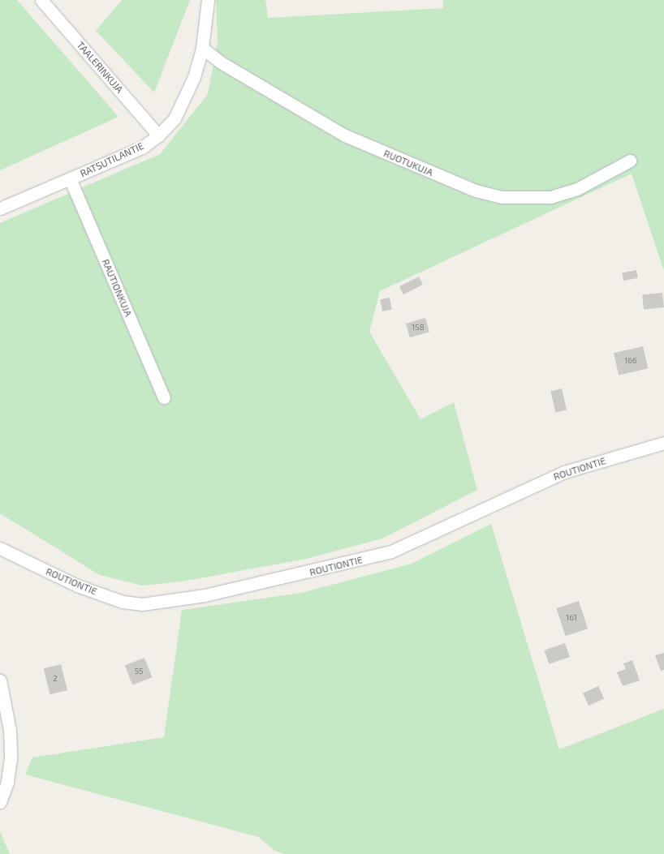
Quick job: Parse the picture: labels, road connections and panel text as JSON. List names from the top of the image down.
{
  "streets": {
    "street": [
      "TAALERINKUJA",
      "RATSUTILANTIE",
      "RUOTUKUJA",
      "RAUTIONKUJA",
      "ROUTIONTIE"
    ]
  },
  "crossings": [
    ["TAALERINKUJA", "RATSUTILANTIE"],
    ["RATSUTILANTIE", "RUOTUKUJA"],
    ["RATSUTILANTIE", "RAUTIONKUJA"]
  ],
  "house_numbers": [
    "158",
    "166",
    "161",
    "55",
    "2"
  ]
}
